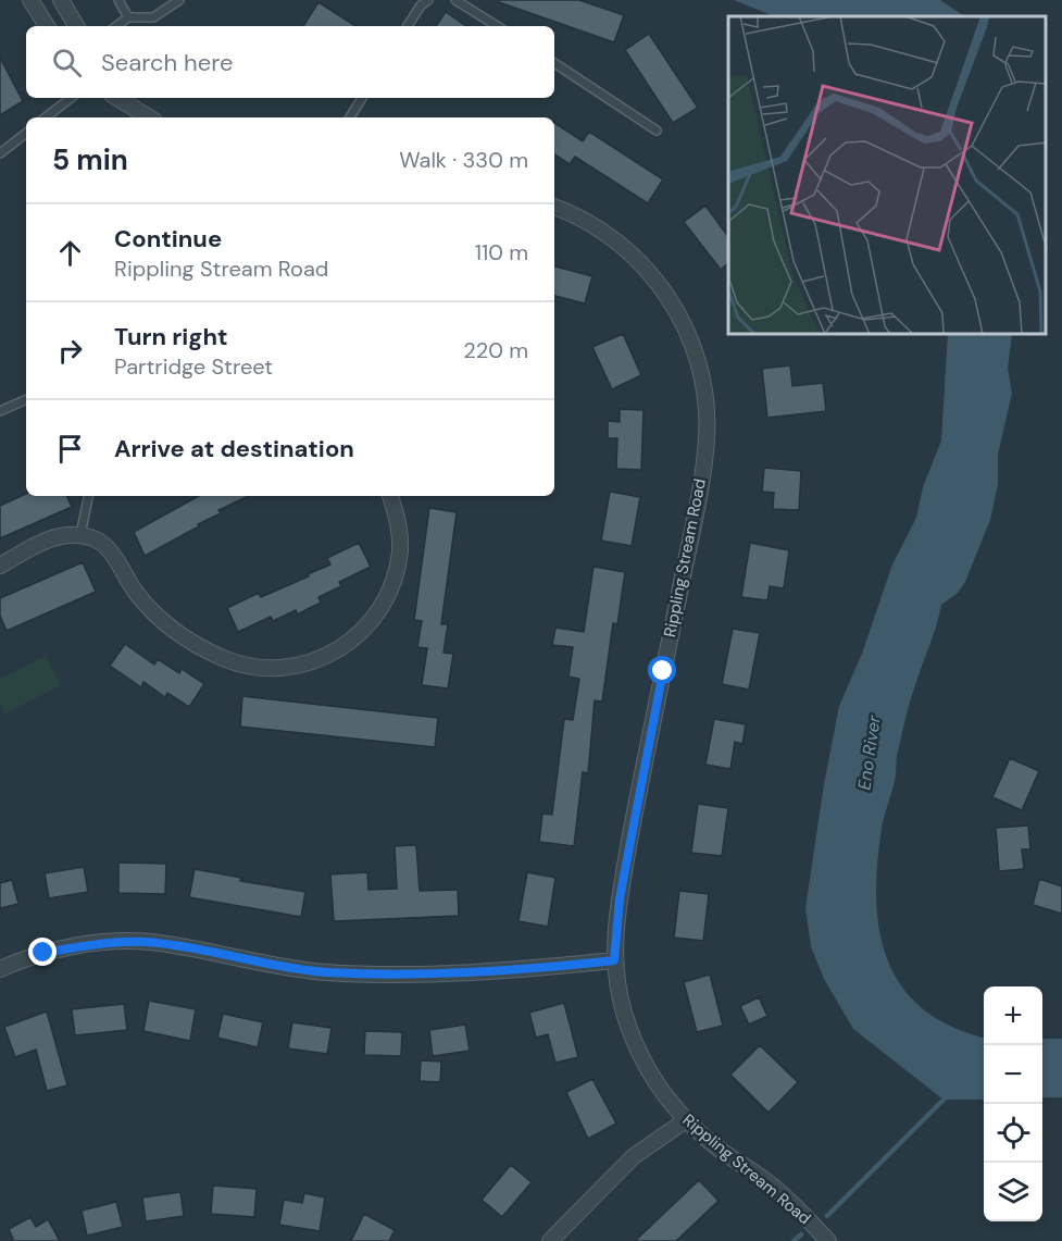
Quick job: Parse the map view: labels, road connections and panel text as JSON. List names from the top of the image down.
{
  "streets": {
    "street": ["Rippling Stream Road"]
  },
  "water": ["Eno River"],
  "page": {
    "search": "Search here",
    "heading": ["5 min", "Walk · 330 m"],
    "list": [
      ["Continue", "Rippling Stream Road", "110 m"],
      ["Turn right", "Partridge Street", "220 m"],
      "Arrive at destination"
    ],
    "map_buttons": ["+", "−"]
  }
}
